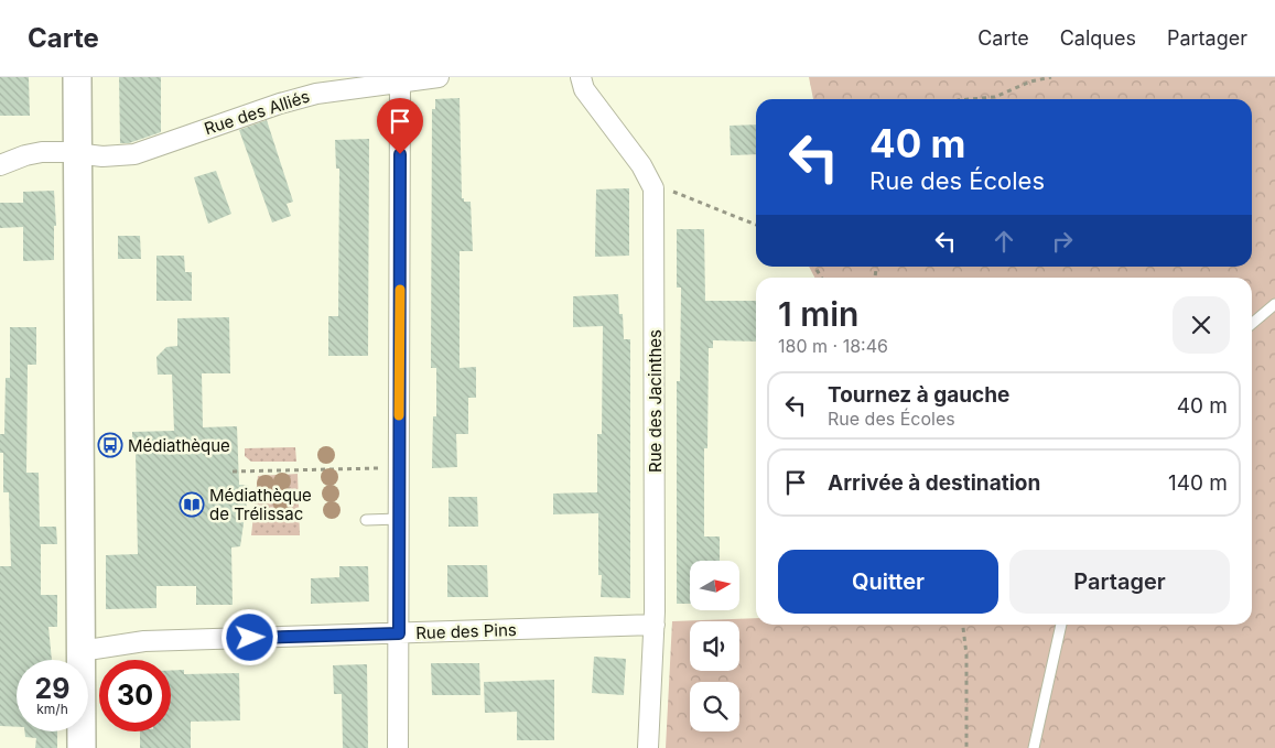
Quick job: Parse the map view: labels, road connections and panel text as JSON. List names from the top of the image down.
{
  "streets": {
    "street": ["Rue des Alliés", "Rue des Jacinthes", "Rue des Pins"]
  },
  "crossings": [
    ["Rue des Jacinthes", "Rue des Pins"]
  ],
  "places": {
    "bus stop": ["Médiathèque"],
    "library": ["Médiathèque de Trélissac"]
  },
  "north": "right",
  "page": {
    "header": "Carte",
    "nav": ["Carte", "Calques", "Partager"],
    "turn": ["40 m", "Rue des Écoles"],
    "heading": ["1 min", "180 m · 18:46"],
    "list": [
      {
        "name": "Tournez à gauche",
        "note": "Rue des Écoles",
        "value": "40 m"
      },
      {
        "name": "Arrivée à destination",
        "value": "140 m"
      }
    ],
    "buttons": ["Quitter", "Partager"],
    "speed": "29 km/h",
    "limit": "30"
  }
}
